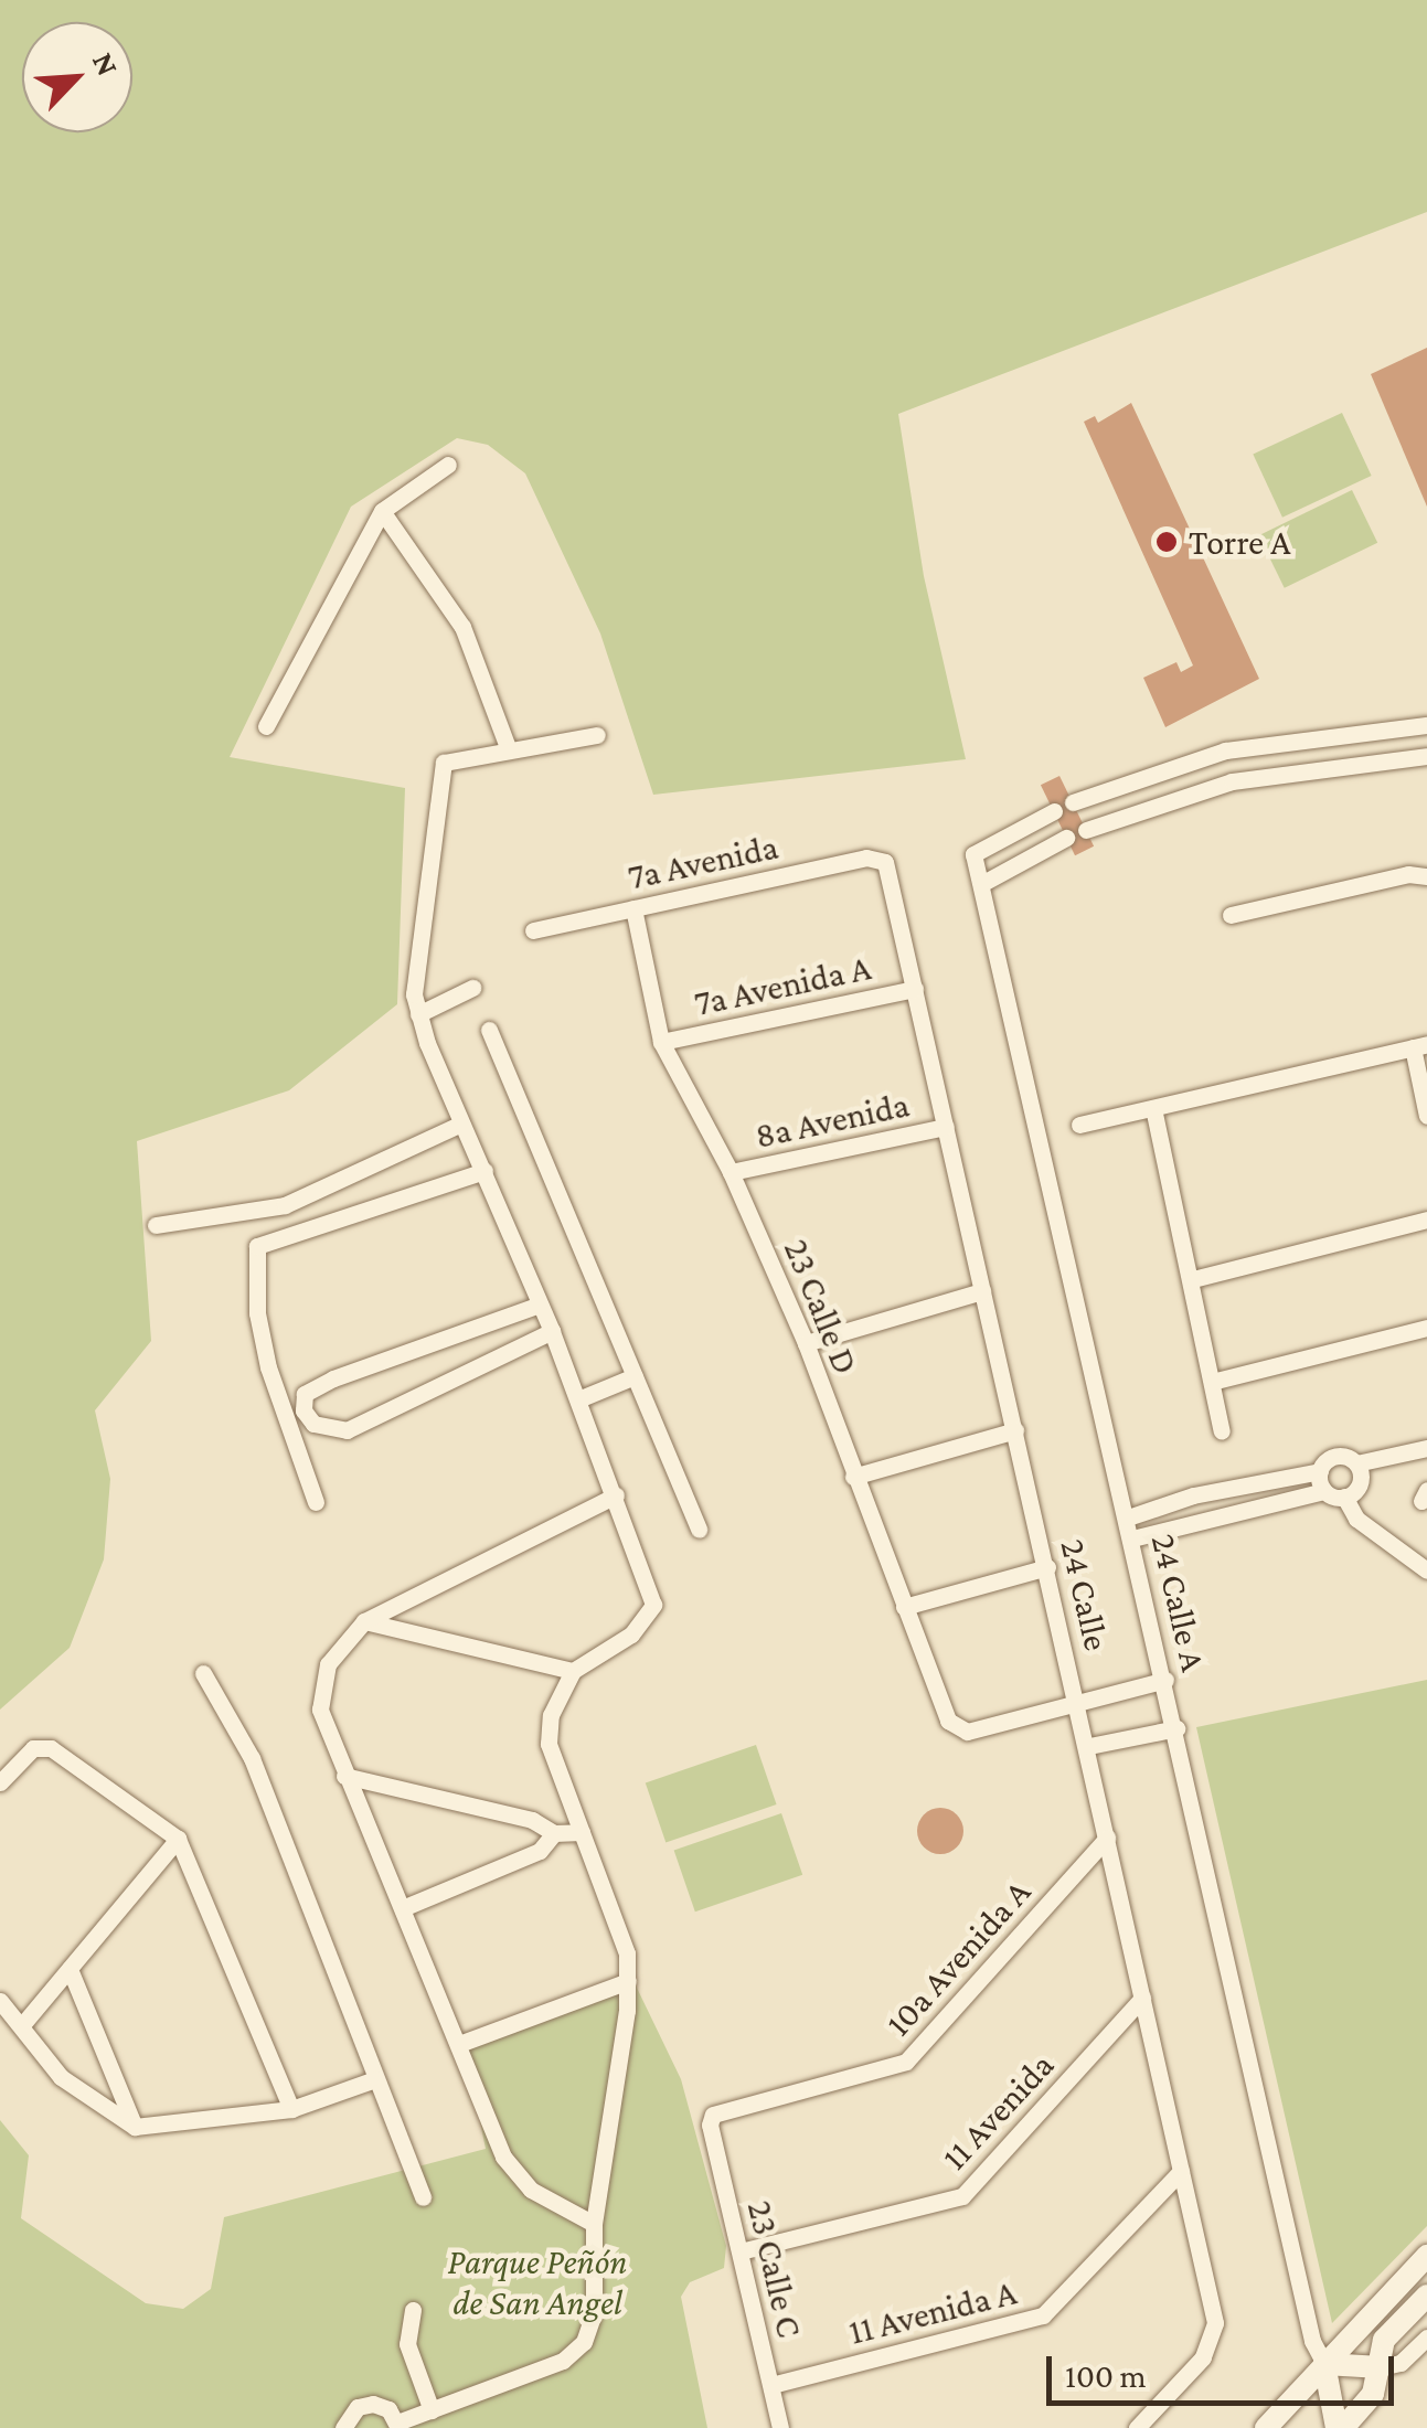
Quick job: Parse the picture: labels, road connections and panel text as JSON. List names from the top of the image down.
{
  "streets": {
    "street": [
      "7a Avenida",
      "7a Avenida A",
      "8a Avenida",
      "23 Calle D",
      "24 Calle",
      "24 Calle A",
      "10a Avenida A",
      "11 Avenida",
      "23 Calle C",
      "11 Avenida A"
    ]
  },
  "crossings": [
    ["7a Avenida", "23 Calle D"],
    ["7a Avenida", "24 Calle"],
    ["7a Avenida A", "23 Calle D"],
    ["7a Avenida A", "24 Calle"],
    ["8a Avenida", "23 Calle D"],
    ["8a Avenida", "24 Calle"],
    ["23 Calle D", "24 Calle"],
    ["24 Calle", "10a Avenida A"],
    ["24 Calle", "11 Avenida"],
    ["24 Calle", "11 Avenida A"],
    ["10a Avenida A", "23 Calle C"],
    ["11 Avenida", "23 Calle C"],
    ["23 Calle C", "11 Avenida A"]
  ],
  "parks": ["Parque Peñón de San Angel"],
  "places": ["Torre A"],
  "scale_bar": "100 m",
  "north": "top right"
}
